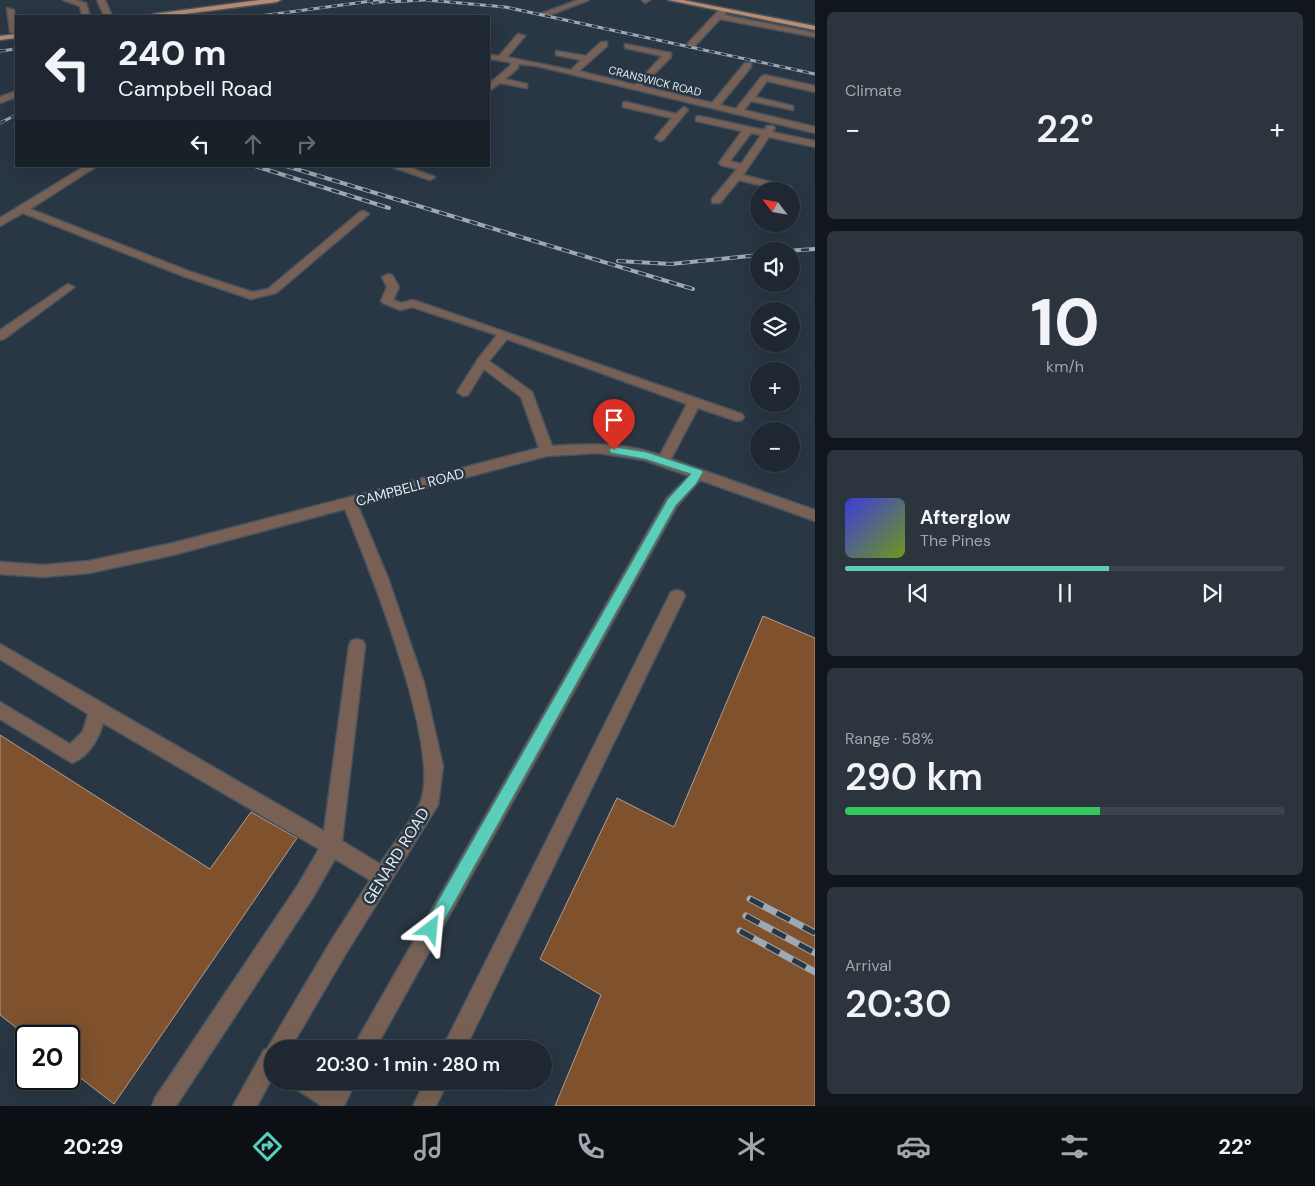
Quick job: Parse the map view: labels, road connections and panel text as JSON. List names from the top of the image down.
{
  "streets": {
    "street": ["CRANSWICK ROAD", "CAMPBELL ROAD", "GENARD ROAD"]
  },
  "crossings": [
    ["CAMPBELL ROAD", "GENARD ROAD"]
  ],
  "north": "top left",
  "page": {
    "tile": [
      "Climate",
      ["10", "km/h"],
      ["Range · 58%", "290 km"],
      ["Arrival", "20:30"]
    ],
    "turn": ["240 m", "Campbell Road"],
    "heat": ["−", "22°", "+"],
    "map_buttons": ["+", "−"],
    "song": ["Afterglow", "The Pines"],
    "limit": "20",
    "trip": "20:30 · 1 min · 280 m",
    "tabs": ["20:29", "22°"]
  }
}
